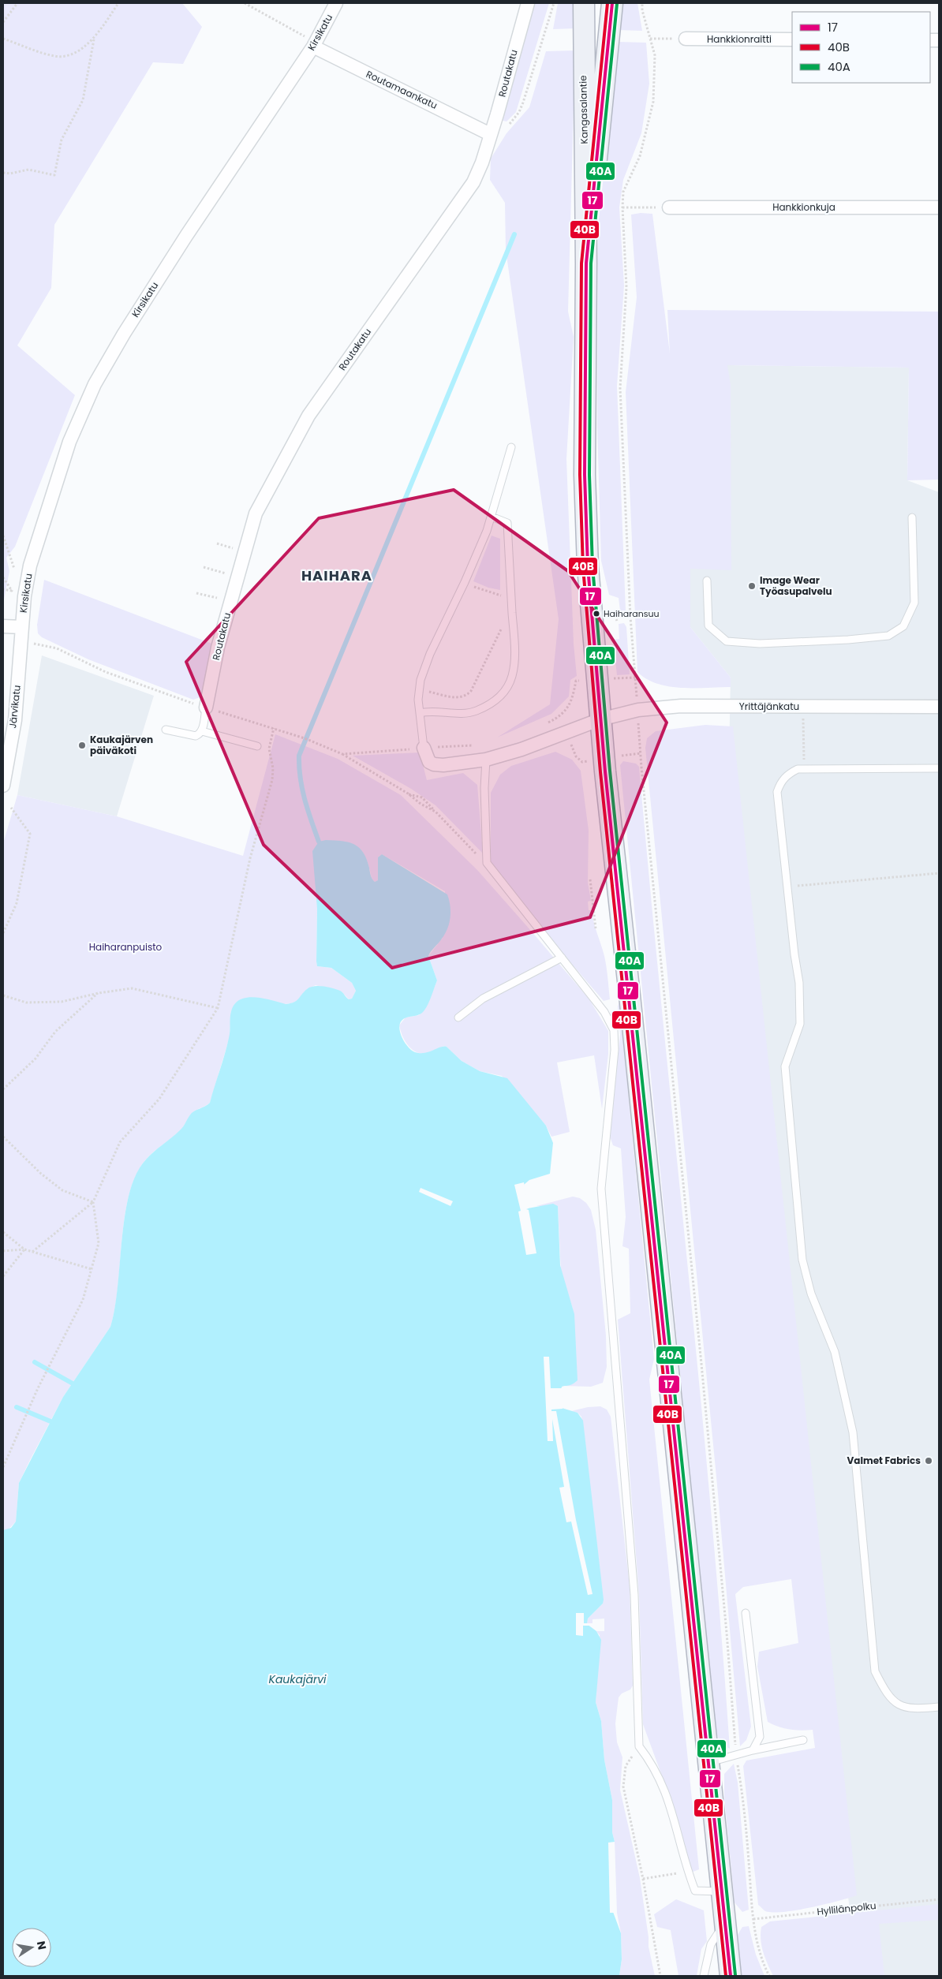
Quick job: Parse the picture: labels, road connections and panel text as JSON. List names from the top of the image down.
{
  "streets": {
    "main road": ["Kangasalantie"],
    "street": [
      "Kirsikatu",
      "Hankkionraitti",
      "Routakatu",
      "Routamaankatu",
      "Hankkionkuja",
      "Järvikatu",
      "Yrittäjänkatu"
    ],
    "path": ["Hyllilänpolku"]
  },
  "crossings": [
    ["Kirsikatu", "Routamaankatu"],
    ["Kirsikatu", "Järvikatu"],
    ["Routakatu", "Routamaankatu"],
    ["Kangasalantie", "Yrittäjänkatu"]
  ],
  "districts": ["HAIHARA"],
  "water": ["Kaukajärvi"],
  "parks": ["Haiharanpuisto"],
  "places": [
    "Image Wear Työasupalvelu",
    "Haiharansuu",
    "Kaukajärven päiväkoti",
    "Valmet Fabrics"
  ],
  "lines": ["transit line 17", "transit line 40B", "transit line 40A"],
  "legend": ["17", "40B", "40A"],
  "north": "right"
}
